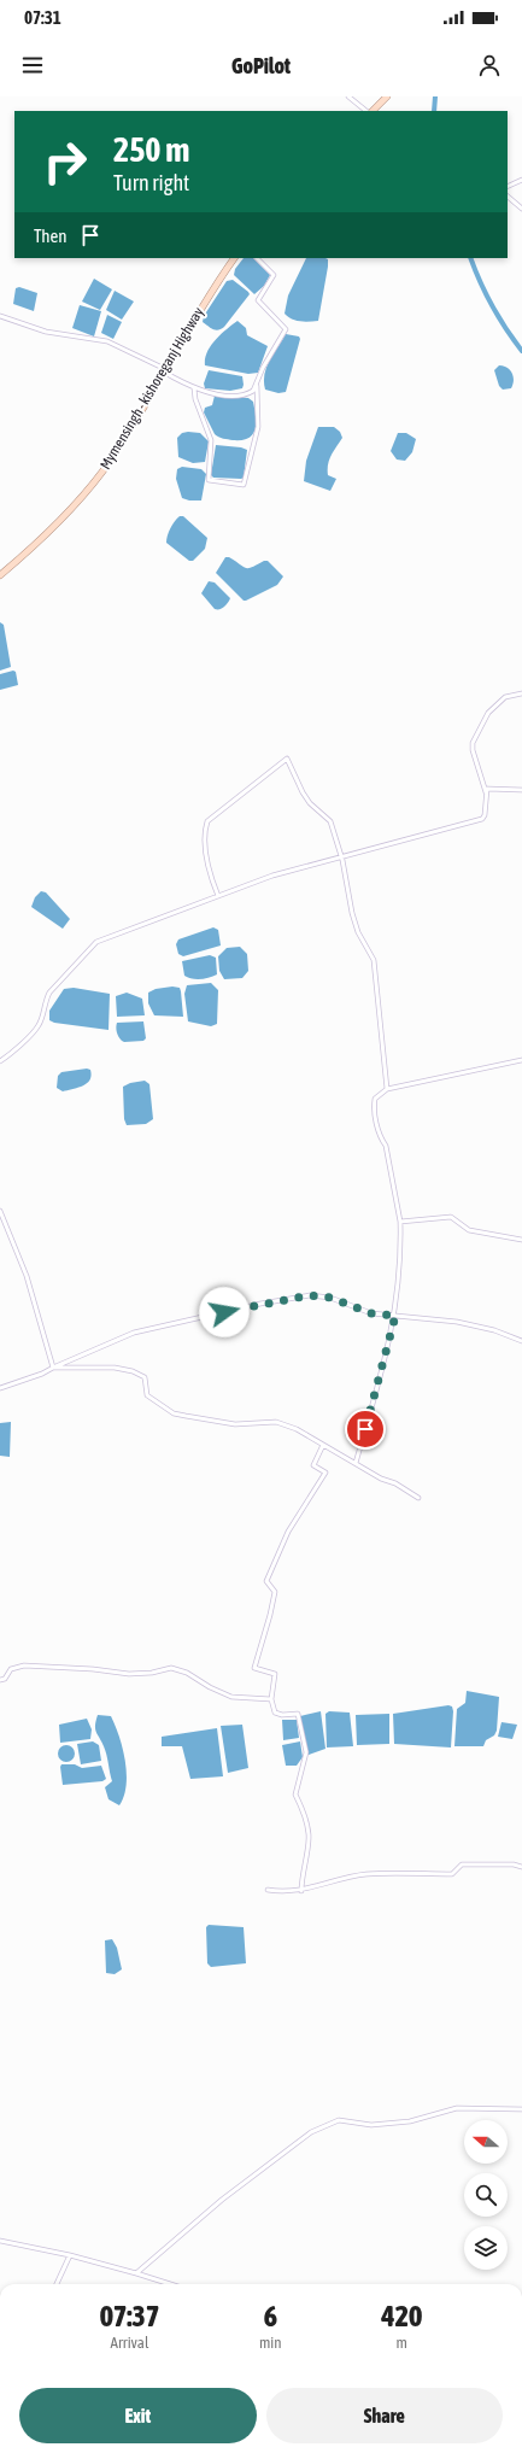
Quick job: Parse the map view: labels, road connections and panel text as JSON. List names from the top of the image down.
{
  "streets": {
    "main road": ["Mymensingh - kishoreganj Highway"]
  },
  "north": "left",
  "page": {
    "status": "07:31",
    "header": "GoPilot",
    "turn": ["250 m", "Turn right"],
    "then": "Then",
    "eta": [
      "07:37",
      "Arrival",
      "6",
      "min",
      "420",
      "m"
    ],
    "buttons": ["Exit", "Share"]
  }
}
